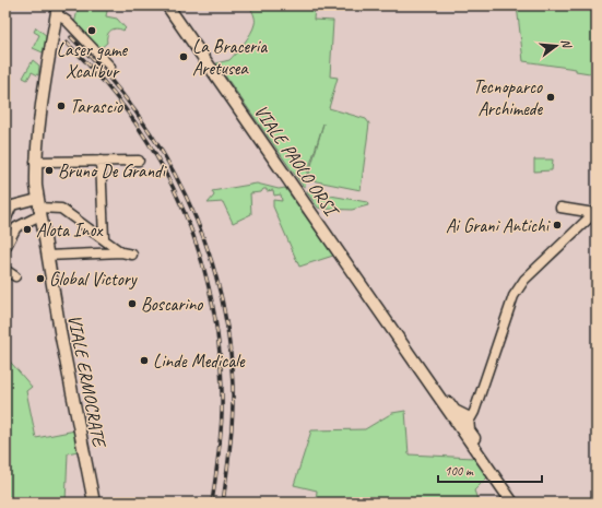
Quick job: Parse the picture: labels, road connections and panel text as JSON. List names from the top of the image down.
{
  "streets": {
    "main road": ["VIALE PAOLO ORSI", "VIALE ERMOCRATE"]
  },
  "places": [
    "Laser game Xcalibur",
    "La Braceria Aretusea",
    "Tecnoparco Archimede",
    "Tarascio",
    "Bruno De Grandi",
    "Ai Grani Antichi",
    "Alota Inox",
    "Global Victory",
    "Boscarino",
    "Linde Medicale"
  ],
  "scale_bar": "100 m",
  "north": "right"
}
